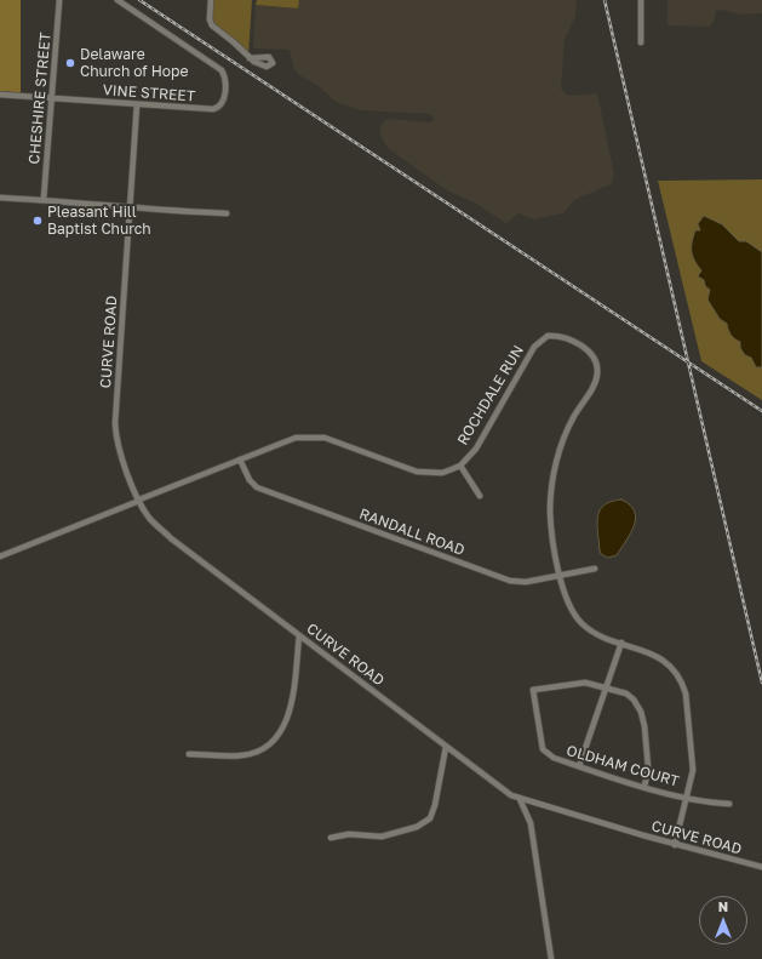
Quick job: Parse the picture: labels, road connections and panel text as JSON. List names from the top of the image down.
{
  "streets": {
    "street": [
      "VINE STREET",
      "CHESHIRE STREET",
      "CURVE ROAD",
      "ROCHDALE RUN",
      "RANDALL ROAD",
      "OLDHAM COURT"
    ]
  },
  "crossings": [
    ["VINE STREET", "CHESHIRE STREET"],
    ["VINE STREET", "CURVE ROAD"],
    ["CURVE ROAD", "ROCHDALE RUN"],
    ["ROCHDALE RUN", "RANDALL ROAD"],
    ["ROCHDALE RUN", "OLDHAM COURT"]
  ],
  "places": ["Delaware Church of Hope", "Pleasant Hill Baptist Church"],
  "north": "top"
}
